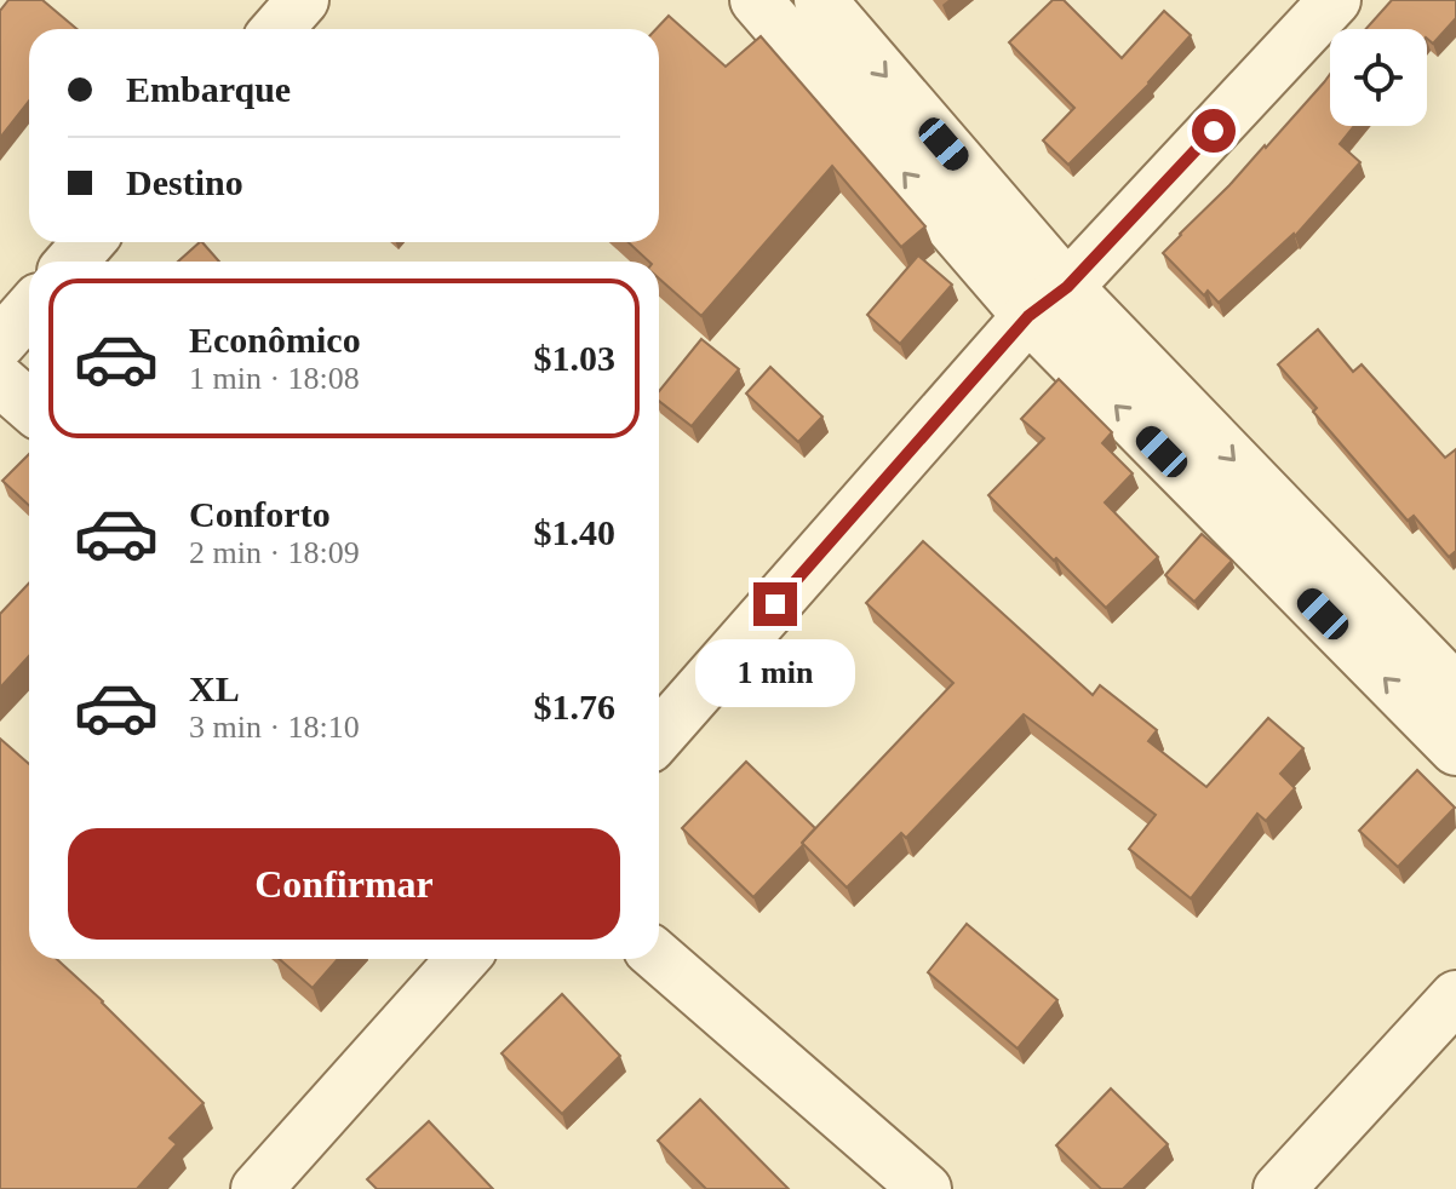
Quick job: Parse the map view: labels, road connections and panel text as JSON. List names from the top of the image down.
{
  "page": {
    "banner": ["Embarque", "Destino"],
    "list": [
      {
        "name": "Econômico",
        "note": "1 min · 18:08",
        "value": "$1.03"
      },
      {
        "name": "Conforto",
        "note": "2 min · 18:09",
        "value": "$1.40"
      },
      {
        "name": "XL",
        "note": "3 min · 18:10",
        "value": "$1.76"
      }
    ],
    "bubble": "1 min",
    "buttons": "Confirmar"
  }
}
